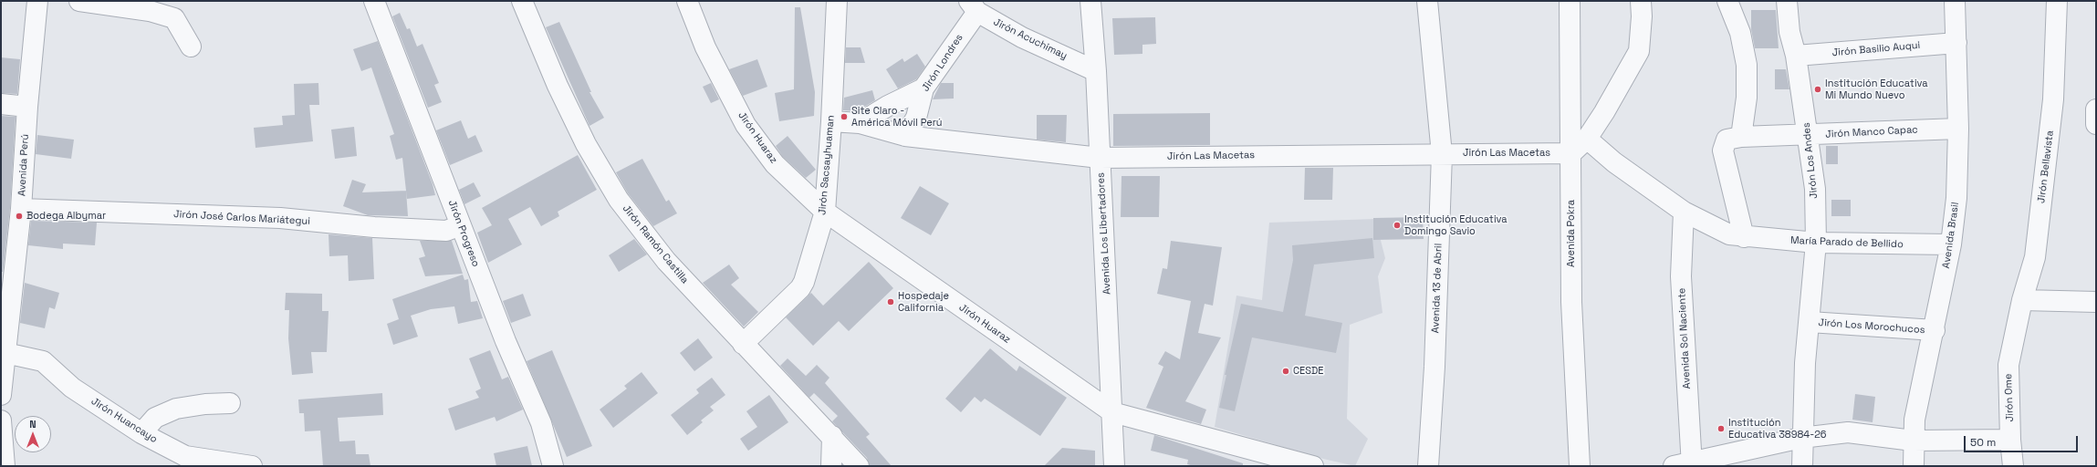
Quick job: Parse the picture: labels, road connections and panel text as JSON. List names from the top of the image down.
{
  "streets": {
    "street": [
      "Jirón Acuchimay",
      "Jirón Basilio Auqui",
      "Jirón Londres",
      "Jirón Manco Capac",
      "Jirón Huaraz",
      "Jirón Las Macetas",
      "Jirón Los Andes",
      "Avenida Perú",
      "Jirón Sacsayhuaman",
      "Jirón Bellavista",
      "Jirón José Carlos Mariátegui",
      "Jirón Progreso",
      "Avenida Los Libertadores",
      "Avenida Pokra",
      "Avenida Brasil",
      "María Parado de Bellido",
      "Jirón Ramón Castilla",
      "Avenida 13 de Abril",
      "Jirón Los Morochucos",
      "Avenida Sol Naciente",
      "Jirón Ome",
      "Jirón Huancayo"
    ]
  },
  "crossings": [
    ["Jirón Acuchimay", "Jirón Londres"],
    ["Jirón Acuchimay", "Avenida Los Libertadores"],
    ["Jirón Basilio Auqui", "Jirón Los Andes"],
    ["Jirón Basilio Auqui", "Avenida Brasil"],
    ["Jirón Londres", "Jirón Las Macetas"],
    ["Jirón Manco Capac", "Jirón Los Andes"],
    ["Jirón Manco Capac", "Avenida Brasil"],
    ["Jirón Manco Capac", "María Parado de Bellido"],
    ["Jirón Huaraz", "Jirón Sacsayhuaman"],
    ["Jirón Huaraz", "Avenida Los Libertadores"],
    ["Jirón Las Macetas", "Jirón Sacsayhuaman"],
    ["Jirón Las Macetas", "Avenida Los Libertadores"],
    ["Jirón Las Macetas", "Avenida Pokra"],
    ["Jirón Las Macetas", "Avenida 13 de Abril"],
    ["Jirón Los Andes", "María Parado de Bellido"],
    ["Jirón Los Andes", "Jirón Los Morochucos"],
    ["Avenida Perú", "Jirón José Carlos Mariátegui"],
    ["Avenida Perú", "Jirón Huancayo"],
    ["Jirón Sacsayhuaman", "Jirón Ramón Castilla"],
    ["Jirón Bellavista", "Jirón Ome"],
    ["Jirón José Carlos Mariátegui", "Jirón Progreso"],
    ["Avenida Brasil", "María Parado de Bellido"],
    ["Avenida Brasil", "Jirón Los Morochucos"],
    ["María Parado de Bellido", "Avenida Sol Naciente"]
  ],
  "places": [
    "Institución Educativa Mi Mundo Nuevo",
    "Site Claro - América Móvil Perú",
    "Bodega Albymar",
    "Institución Educativa Domingo Savio",
    "Hospedaje California",
    "CESDE",
    "Institución Educativa 38984-26"
  ],
  "scale_bar": "50 m",
  "north": "top"
}
